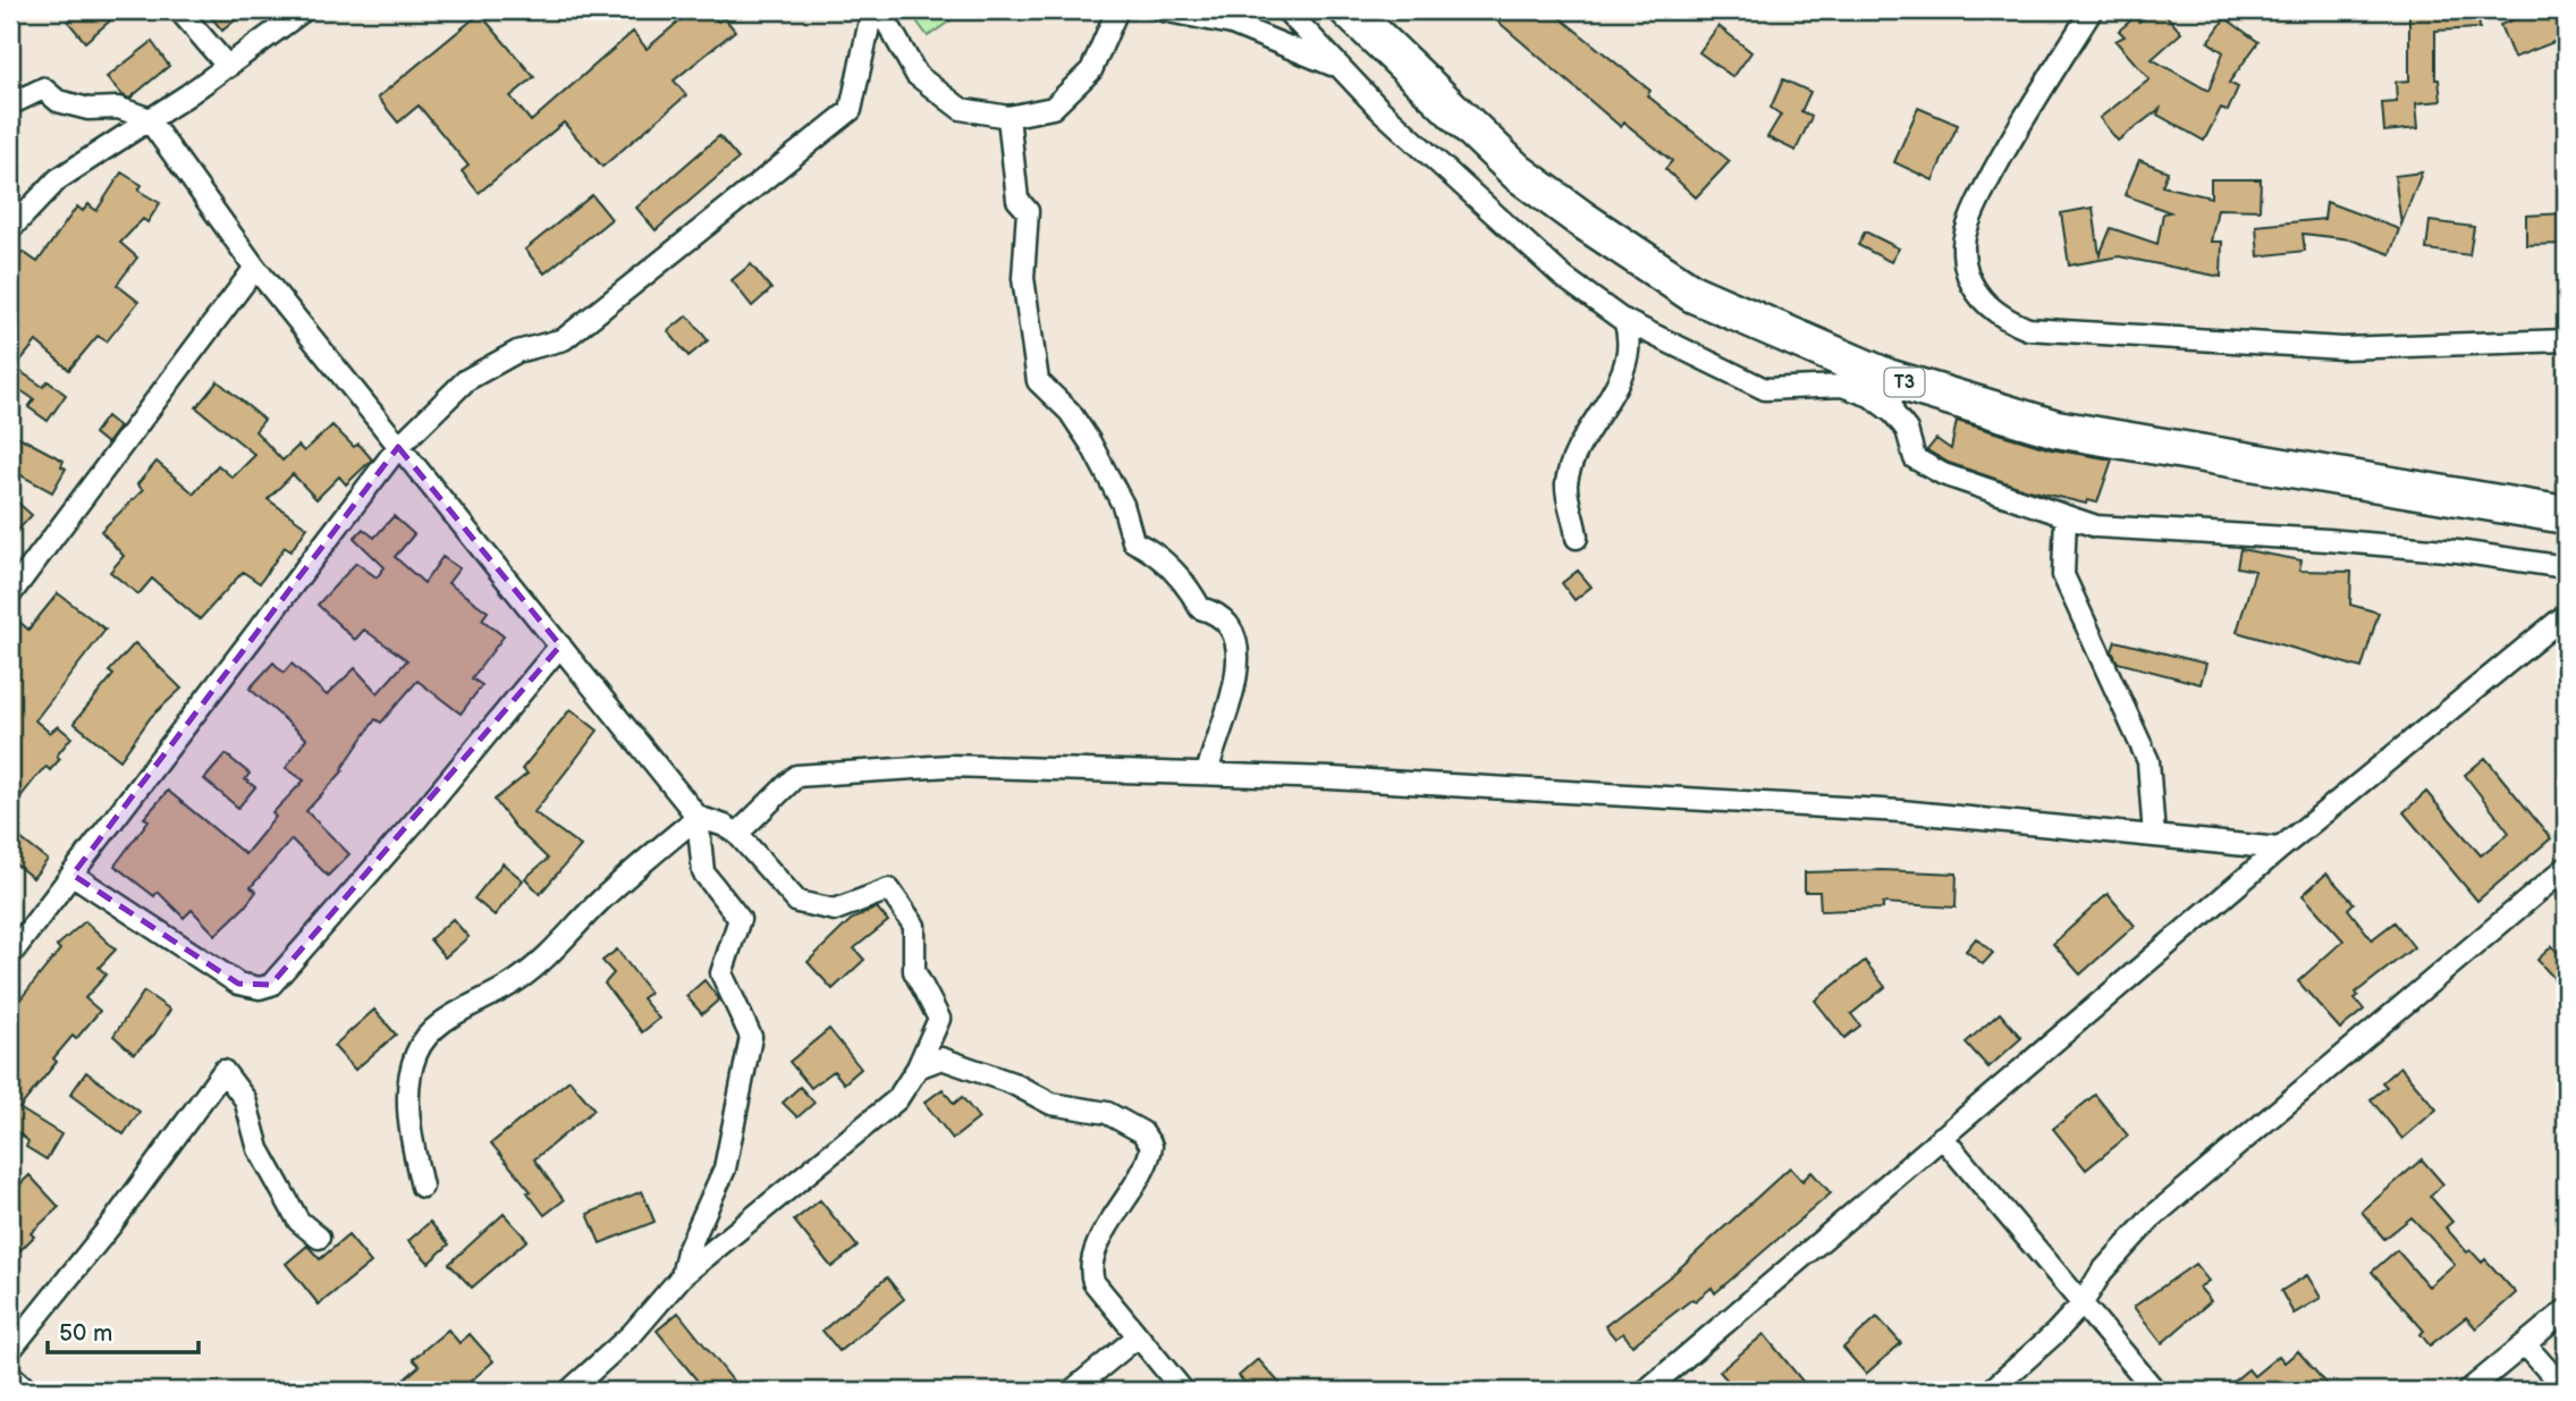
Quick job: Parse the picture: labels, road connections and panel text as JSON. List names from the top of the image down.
{
  "streets": {
    "highway": ["T3"]
  },
  "scale_bar": "50 m"
}
